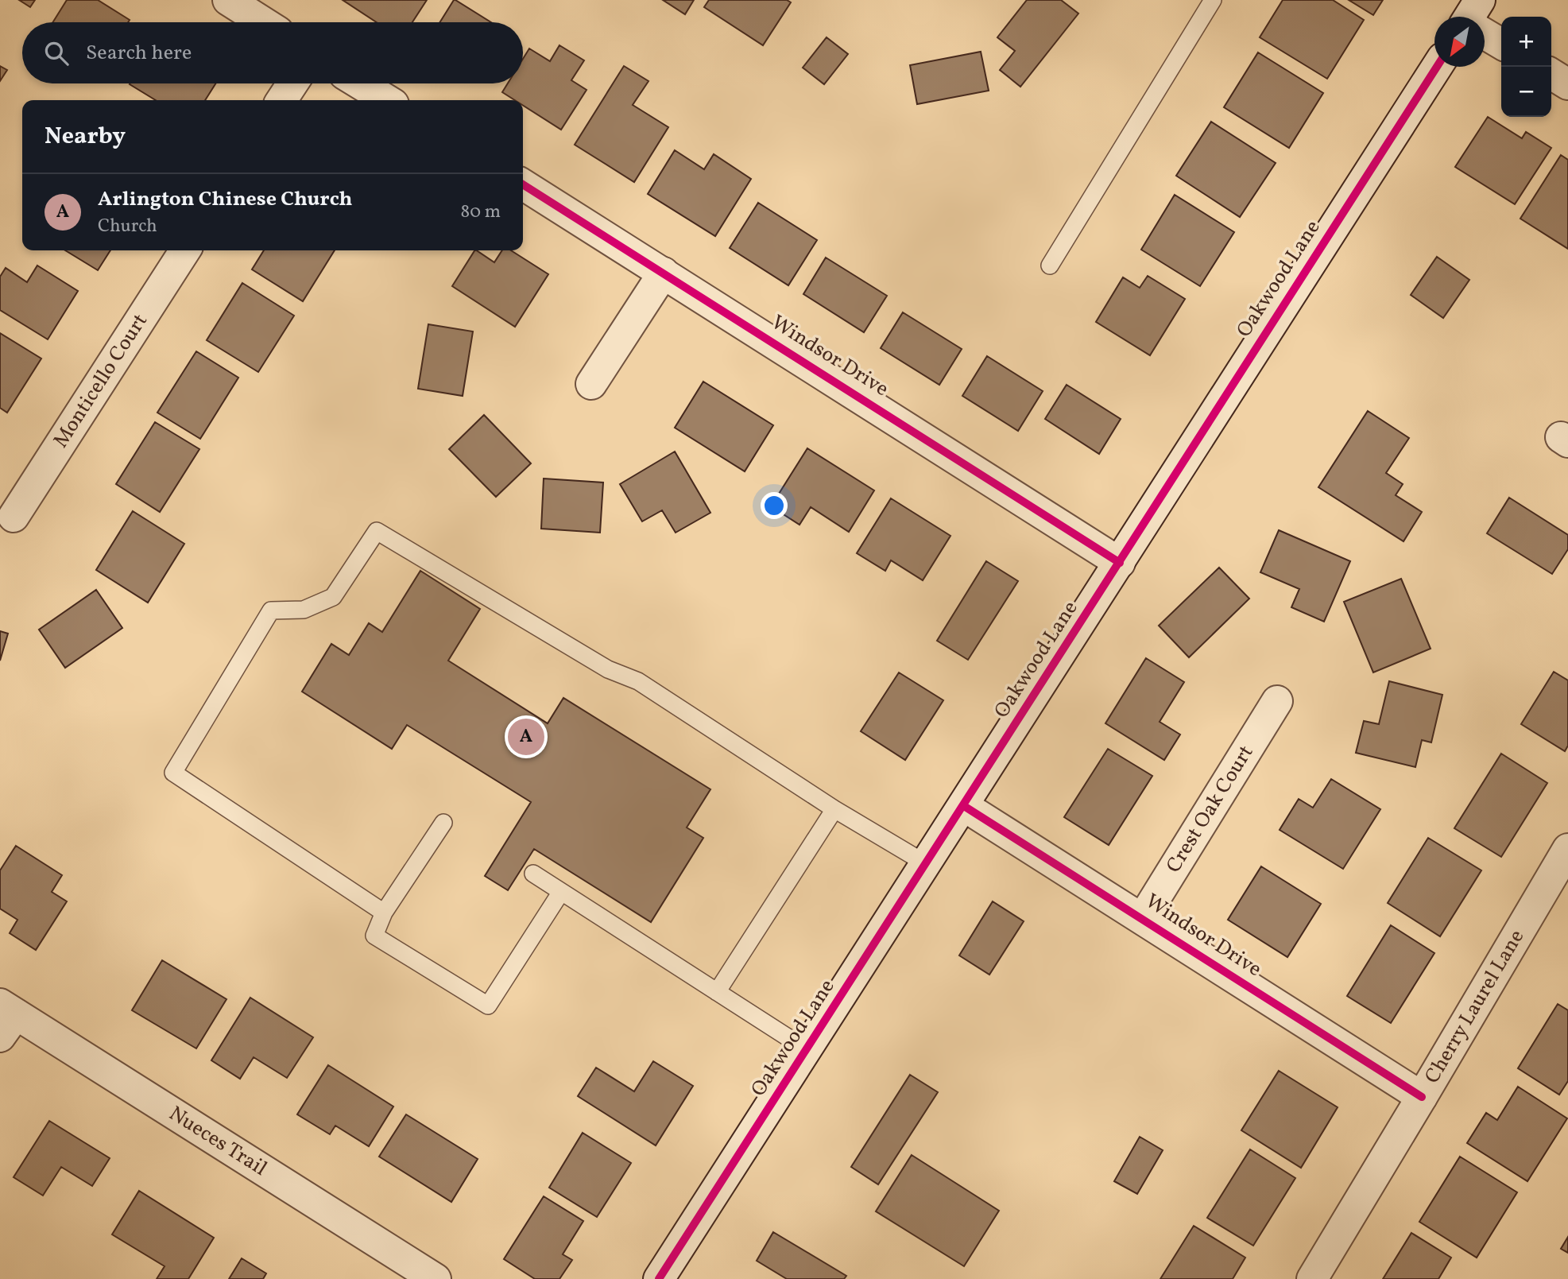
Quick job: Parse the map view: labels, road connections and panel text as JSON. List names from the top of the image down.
{
  "streets": {
    "street": [
      "Oakwood Lane",
      "Windsor Drive",
      "Monticello Court",
      "Crest Oak Court",
      "Cherry Laurel Lane",
      "Nueces Trail"
    ]
  },
  "crossings": [
    ["Oakwood Lane", "Windsor Drive"],
    ["Windsor Drive", "Crest Oak Court"],
    ["Windsor Drive", "Cherry Laurel Lane"]
  ],
  "north": "bottom left",
  "page": {
    "map_buttons": ["+", "−"],
    "search": "Search here",
    "heading": "Nearby",
    "list": [
      {
        "mark": "A",
        "name": "Arlington Chinese Church",
        "note": "Church",
        "value": "80 m"
      }
    ],
    "pins": "A"
  }
}
